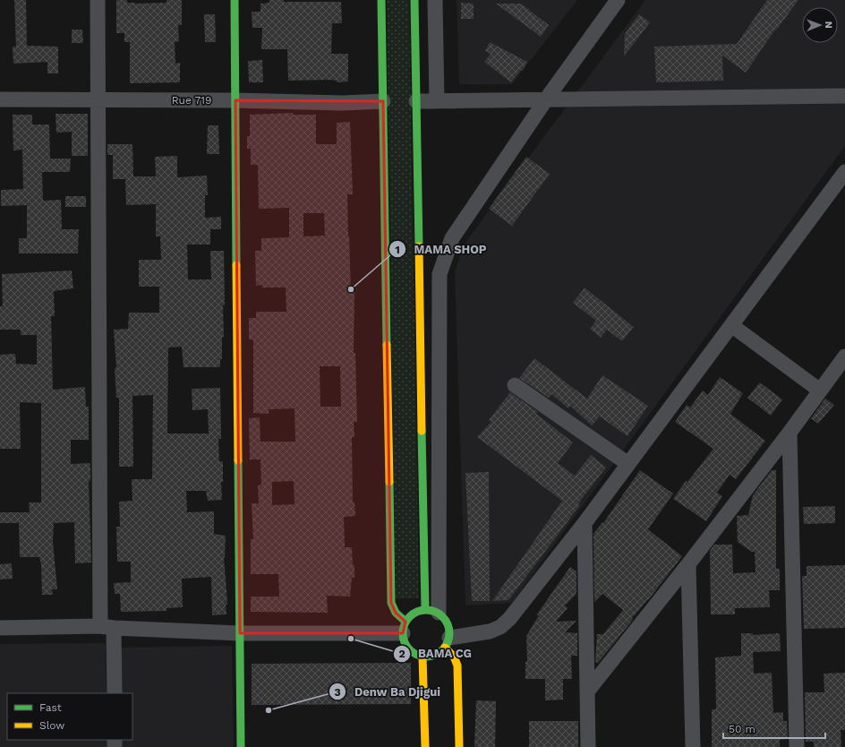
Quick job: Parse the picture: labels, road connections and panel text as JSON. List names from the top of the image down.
{
  "streets": {
    "street": ["Rue 719"]
  },
  "places": ["MAMA SHOP", "BAMA CG", "Denw Ba Djigui"],
  "legend": ["Fast", "Slow"],
  "scale_bar": "50 m",
  "north": "right"
}
